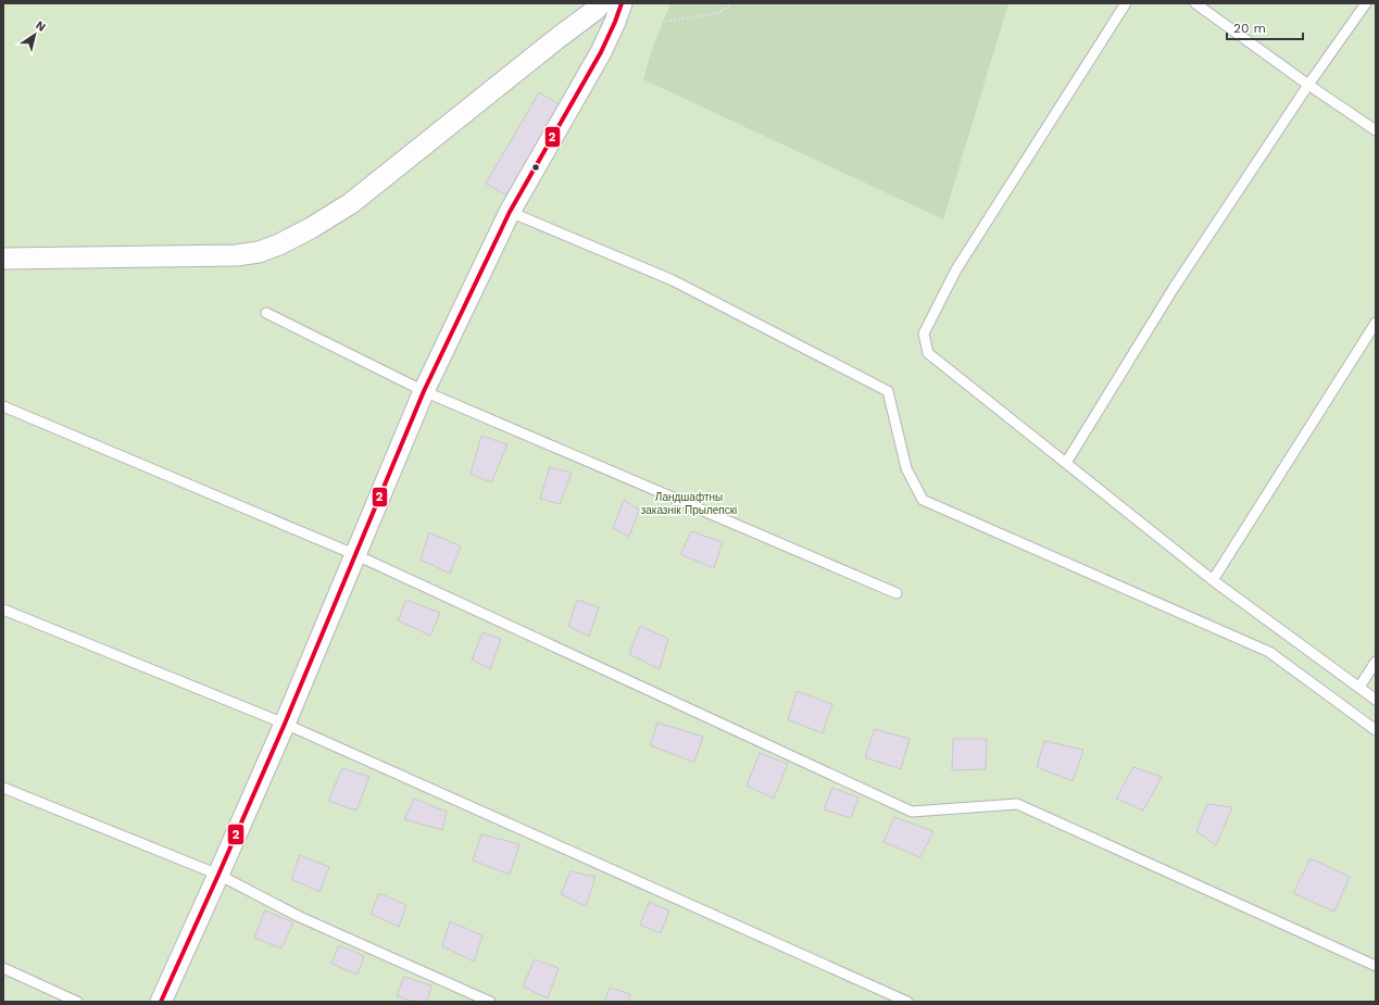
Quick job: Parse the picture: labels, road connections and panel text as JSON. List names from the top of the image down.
{
  "parks": ["Ландшафтны заказнік Прылепскі"],
  "lines": ["transit line 2"],
  "scale_bar": "20 m",
  "north": "top right"
}
